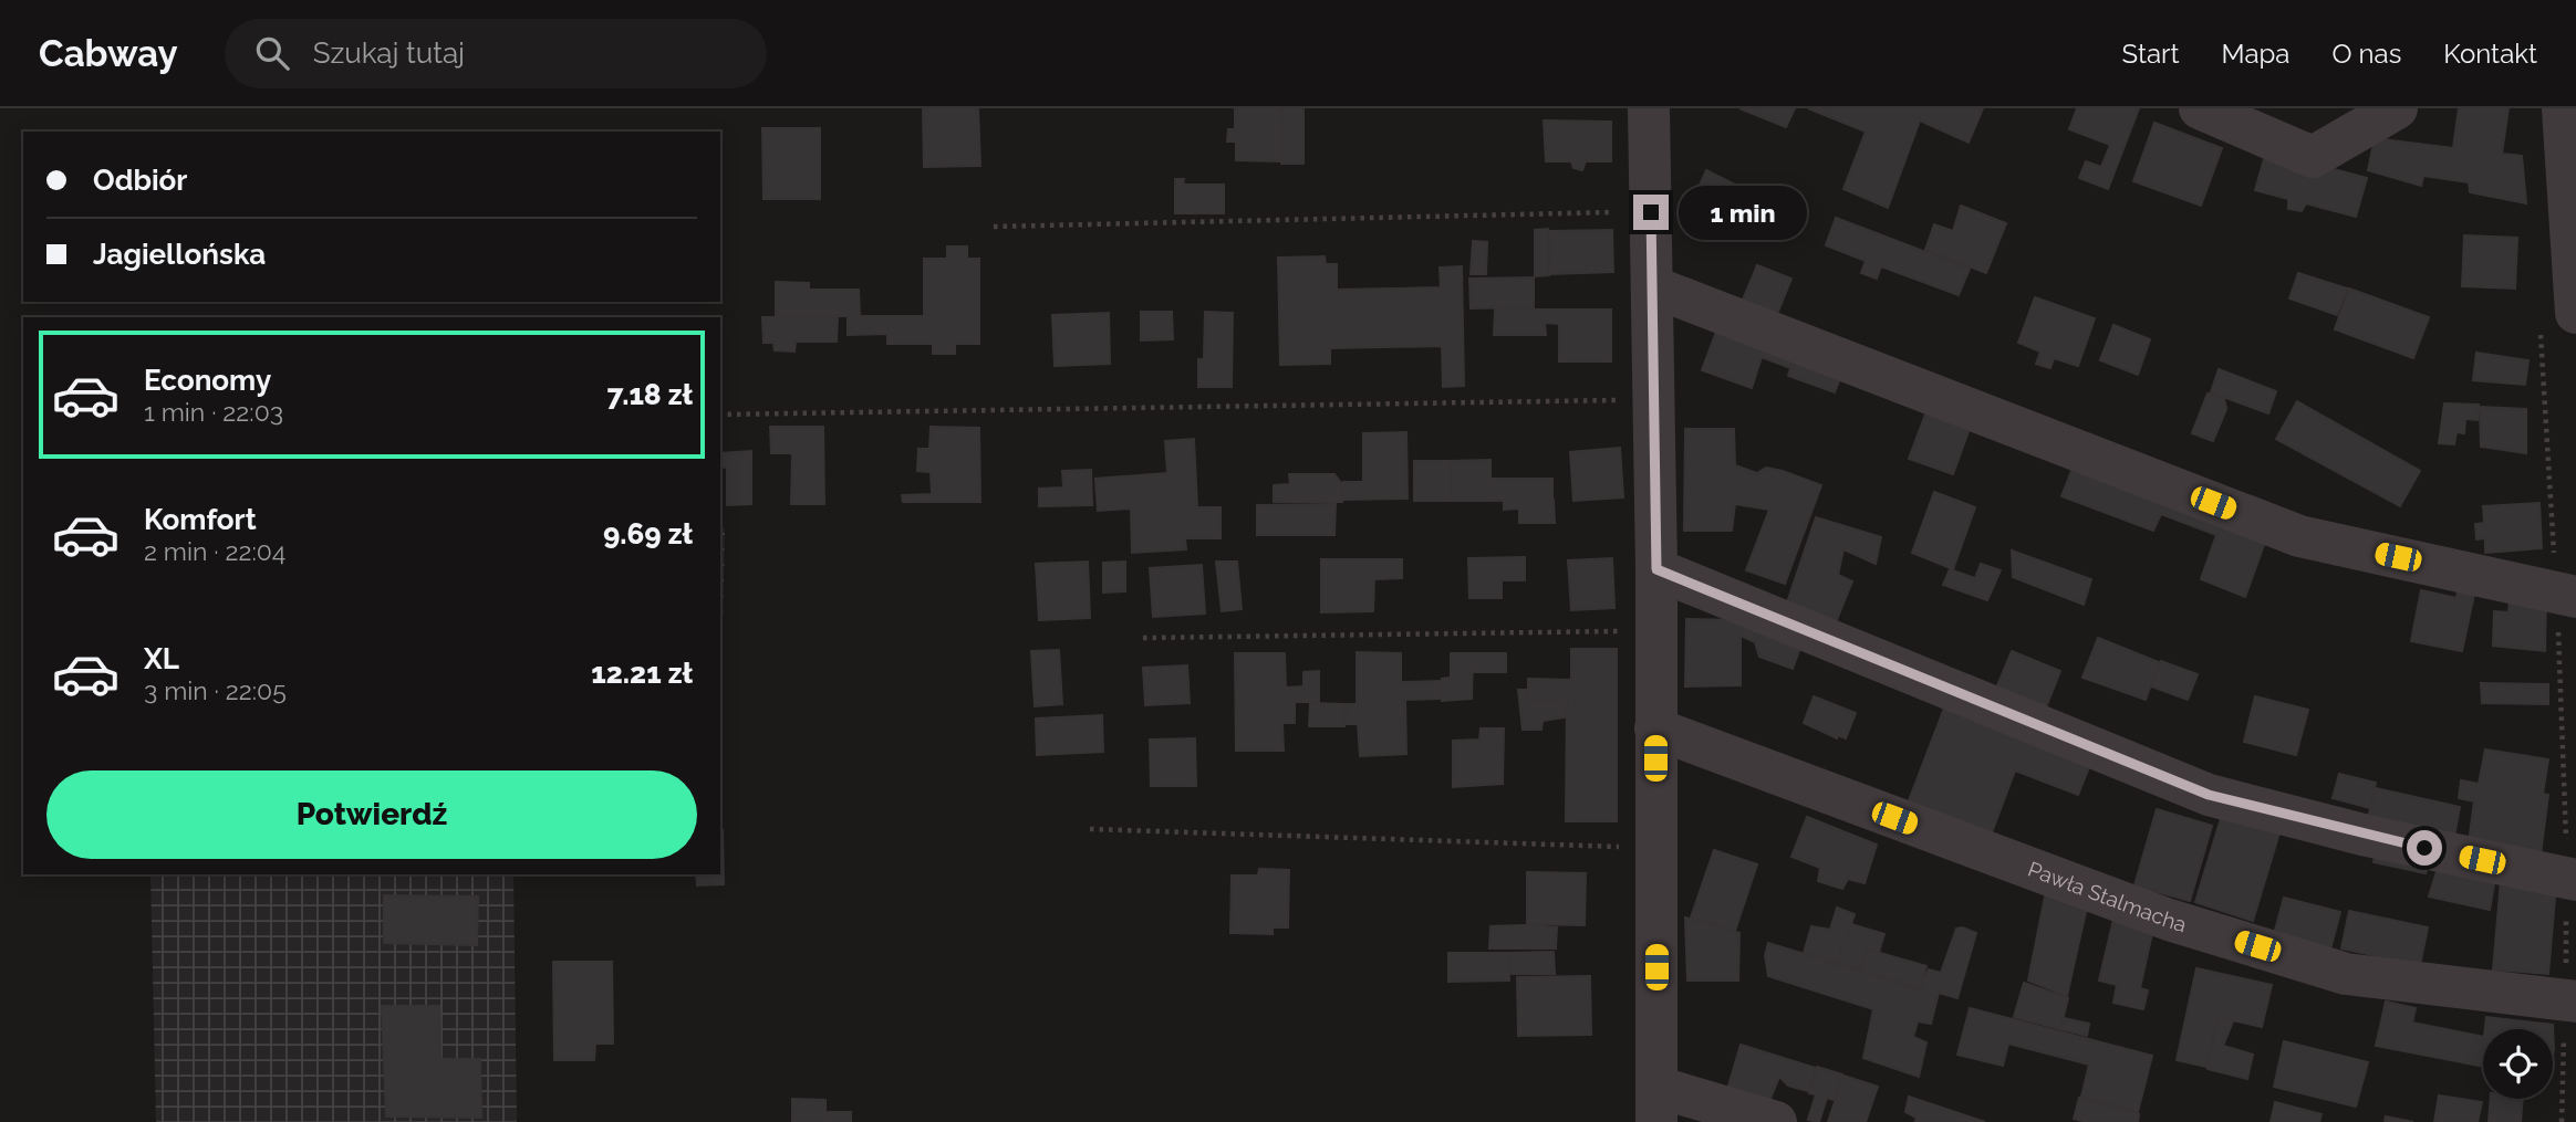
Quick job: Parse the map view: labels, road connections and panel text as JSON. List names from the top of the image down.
{
  "streets": {
    "street": ["Pawła Stalmacha"]
  },
  "page": {
    "header": "Cabway",
    "search": "Szukaj tutaj",
    "nav": [
      "Start",
      "Mapa",
      "O nas",
      "Kontakt"
    ],
    "banner": ["Odbiór", "Jagiellońska"],
    "bubble": "1 min",
    "list": [
      {
        "name": "Economy",
        "note": "1 min · 22:03",
        "value": "7.18 zł"
      },
      {
        "name": "Komfort",
        "note": "2 min · 22:04",
        "value": "9.69 zł"
      },
      {
        "name": "XL",
        "note": "3 min · 22:05",
        "value": "12.21 zł"
      }
    ],
    "buttons": "Potwierdź"
  }
}
